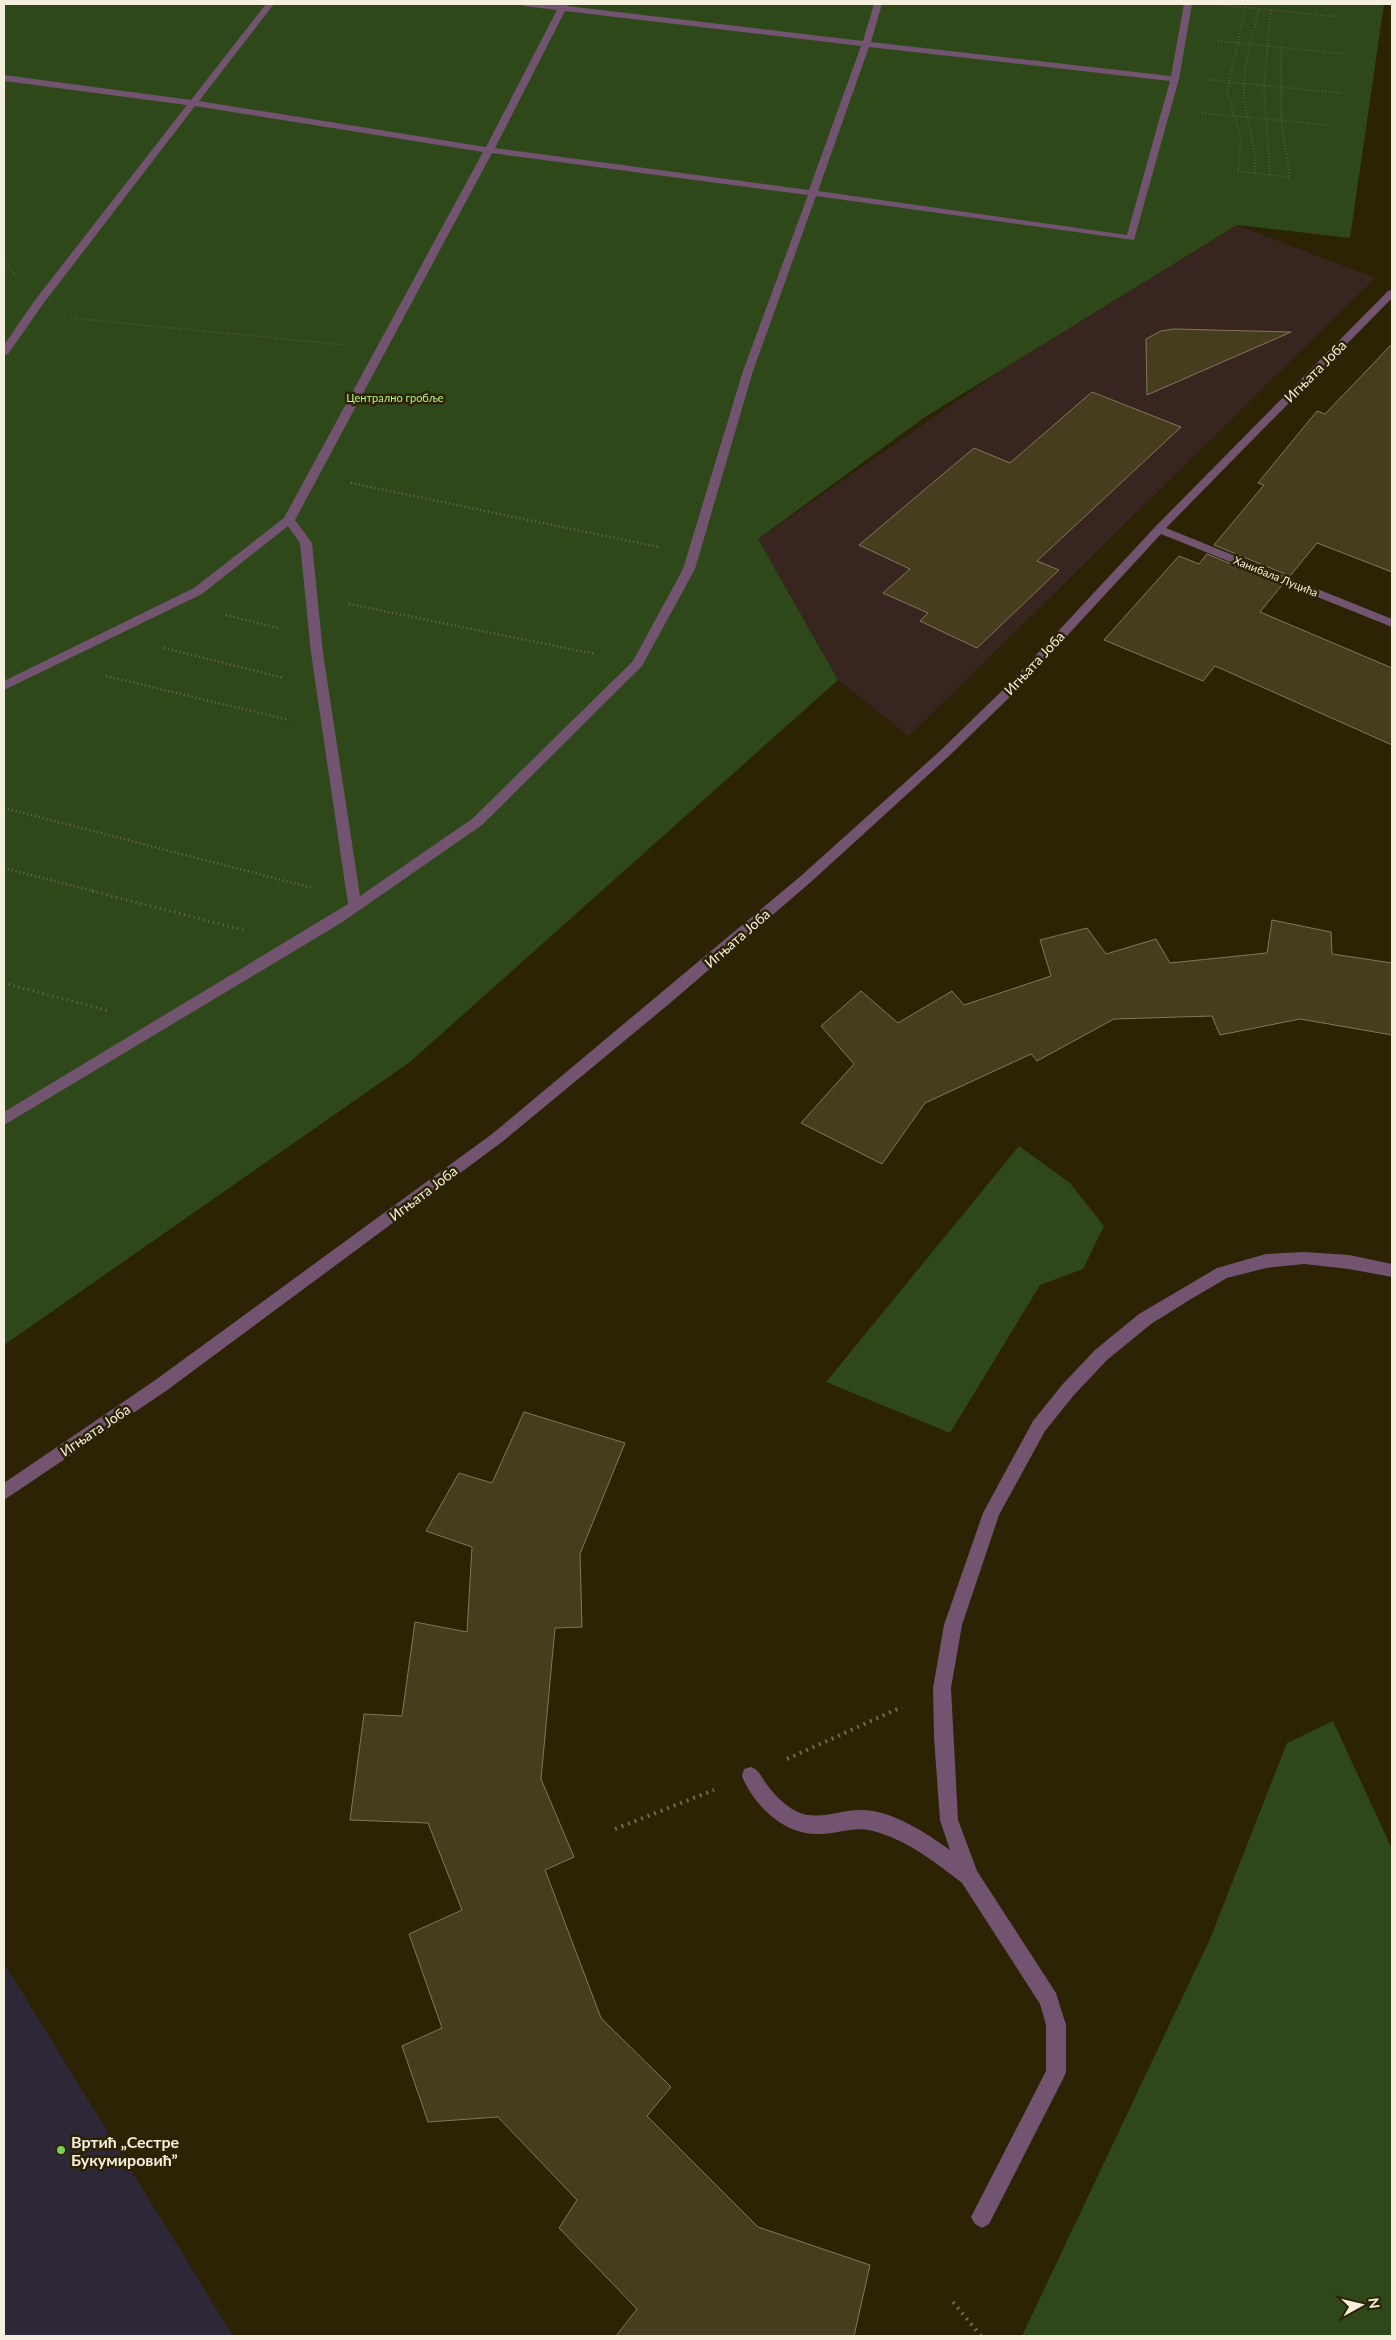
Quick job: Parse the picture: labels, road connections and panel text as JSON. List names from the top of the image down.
{
  "streets": {
    "street": ["Игњата Јоба", "Ханибала Луцића"]
  },
  "crossings": [
    ["Игњата Јоба", "Ханибала Луцића"]
  ],
  "parks": ["Централно гробље"],
  "places": ["Вртић „Сестре Букумировић”"],
  "north": "right"
}
